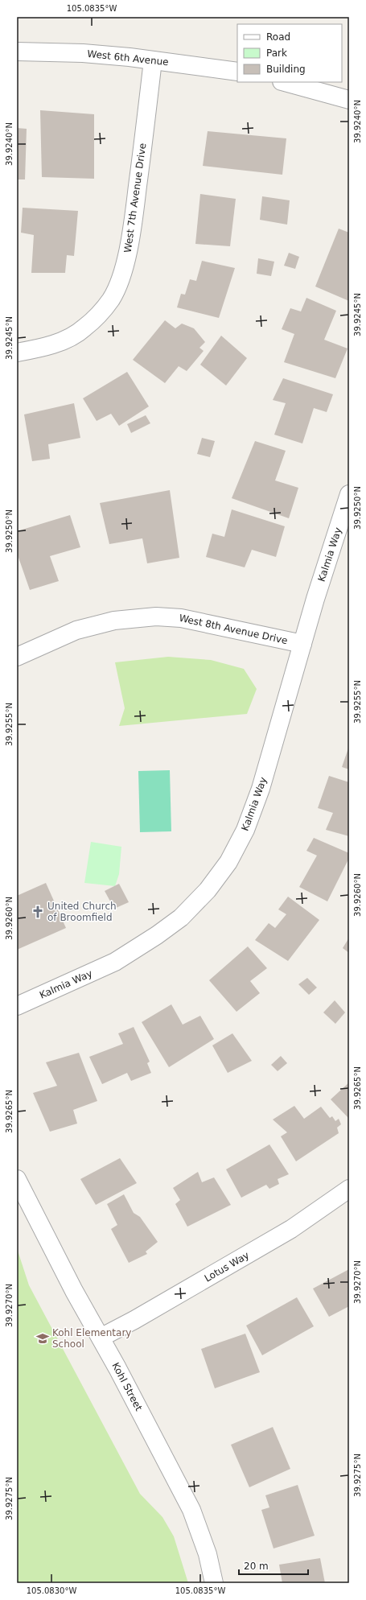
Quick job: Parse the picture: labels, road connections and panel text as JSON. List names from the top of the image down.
{
  "streets": {
    "street": [
      "West 6th Avenue",
      "West 7th Avenue Drive",
      "Kalmia Way",
      "West 8th Avenue Drive",
      "Lotus Way",
      "Kohl Street"
    ]
  },
  "crossings": [
    ["West 6th Avenue", "West 7th Avenue Drive"],
    ["Kalmia Way", "West 8th Avenue Drive"],
    ["Lotus Way", "Kohl Street"]
  ],
  "places": {
    "church": ["United Church of Broomfield"],
    "school or university": ["Kohl Elementary School"]
  },
  "legend": ["Road", "Park", "Building"],
  "scale_bar": "20 m",
  "coordinates": [
    "105.0835°W",
    "39.9240°N",
    "39.9245°N",
    "39.9250°N",
    "39.9255°N",
    "39.9260°N",
    "39.9265°N",
    "39.9270°N",
    "39.9275°N",
    "105.0830°W"
  ]
}
